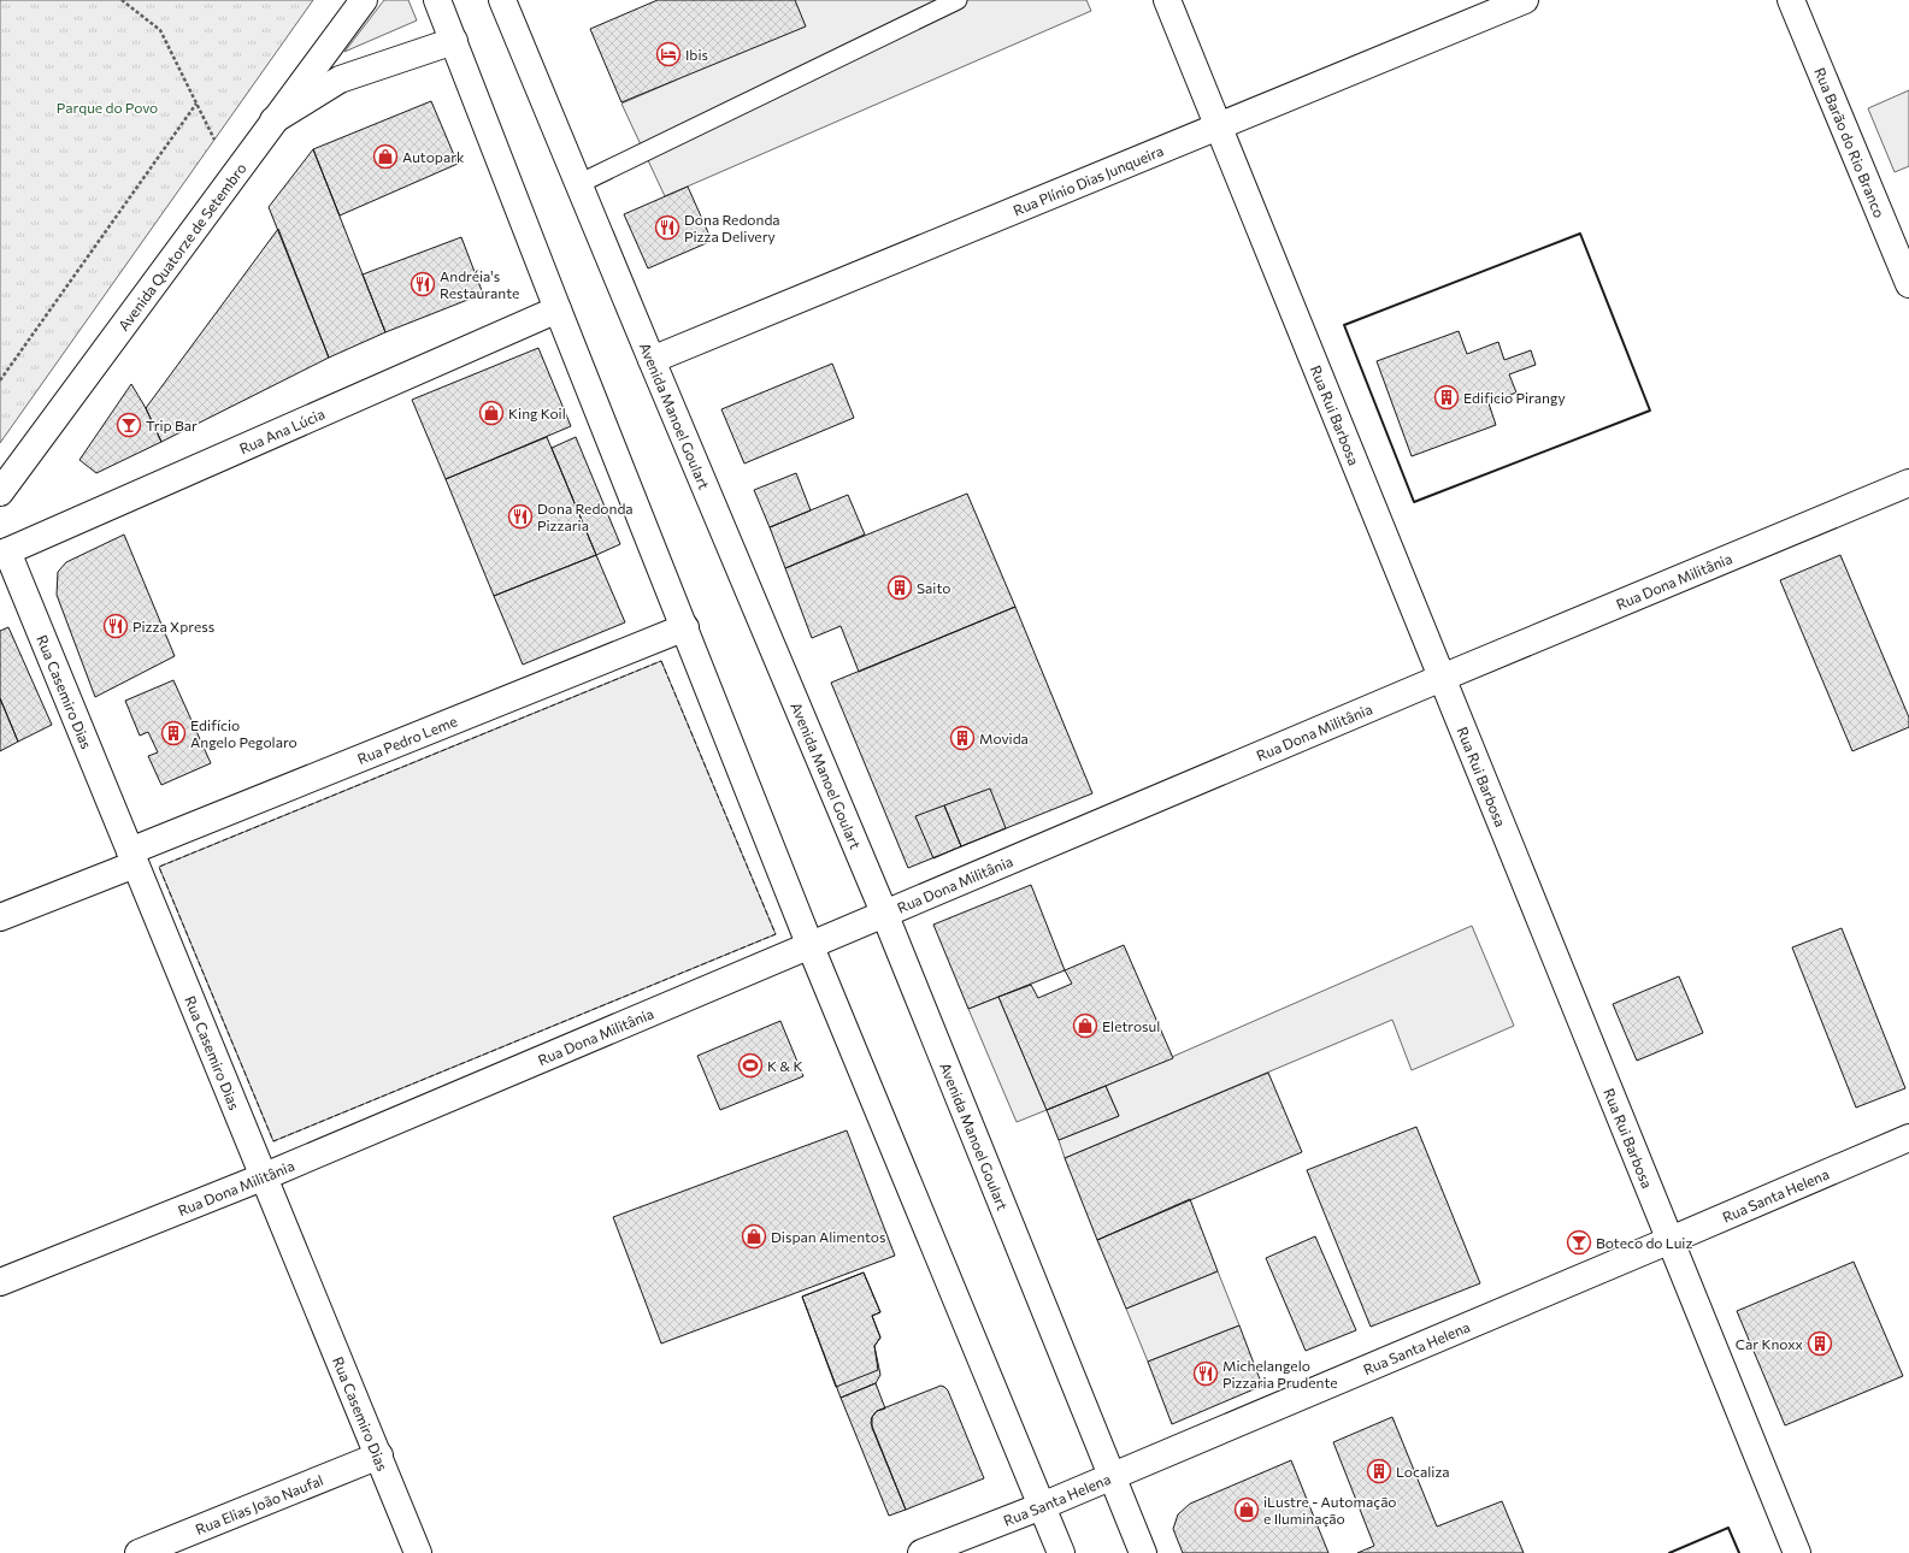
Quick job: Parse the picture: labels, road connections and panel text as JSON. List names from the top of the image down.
{
  "streets": {
    "street": [
      "Rua Barão do Rio Branco",
      "Rua Plínio Dias Junqueira",
      "Avenida Quatorze de Setembro",
      "Avenida Manoel Goulart",
      "Rua Rui Barbosa",
      "Rua Ana Lúcia",
      "Rua Dona Militânia",
      "Rua Casemiro Dias",
      "Rua Pedro Leme",
      "Rua Santa Helena",
      "Rua Elias João Naufal"
    ]
  },
  "crossings": [
    ["Rua Plínio Dias Junqueira", "Avenida Manoel Goulart"],
    ["Rua Plínio Dias Junqueira", "Rua Rui Barbosa"],
    ["Avenida Manoel Goulart", "Rua Dona Militânia"],
    ["Avenida Manoel Goulart", "Rua Santa Helena"],
    ["Rua Rui Barbosa", "Rua Dona Militânia"],
    ["Rua Rui Barbosa", "Rua Santa Helena"],
    ["Rua Ana Lúcia", "Rua Casemiro Dias"],
    ["Rua Dona Militânia", "Rua Casemiro Dias"],
    ["Rua Casemiro Dias", "Rua Pedro Leme"],
    ["Rua Casemiro Dias", "Rua Elias João Naufal"]
  ],
  "parks": ["Parque do Povo"],
  "places": {
    "hotel": ["Ibis"],
    "shop": [
      "Autopark",
      "King Koil",
      "Eletrosul",
      "Dispan Alimentos",
      "iLustre - Automação e Iluminação"
    ],
    "restaurant": [
      "Dona Redonda Pizza Delivery",
      "Andréia's Restaurante",
      "Dona Redonda Pizzaria",
      "Pizza Xpress",
      "Michelangelo Pizzaria Prudente"
    ],
    "building": [
      "Edificio Pirangy",
      "Saito",
      "Edifício Angelo Pegolaro",
      "Movida",
      "Car Knoxx",
      "Localiza"
    ],
    "bar": ["Trip Bar", "Boteco do Luiz"],
    "sports": ["K & K"]
  }
}
